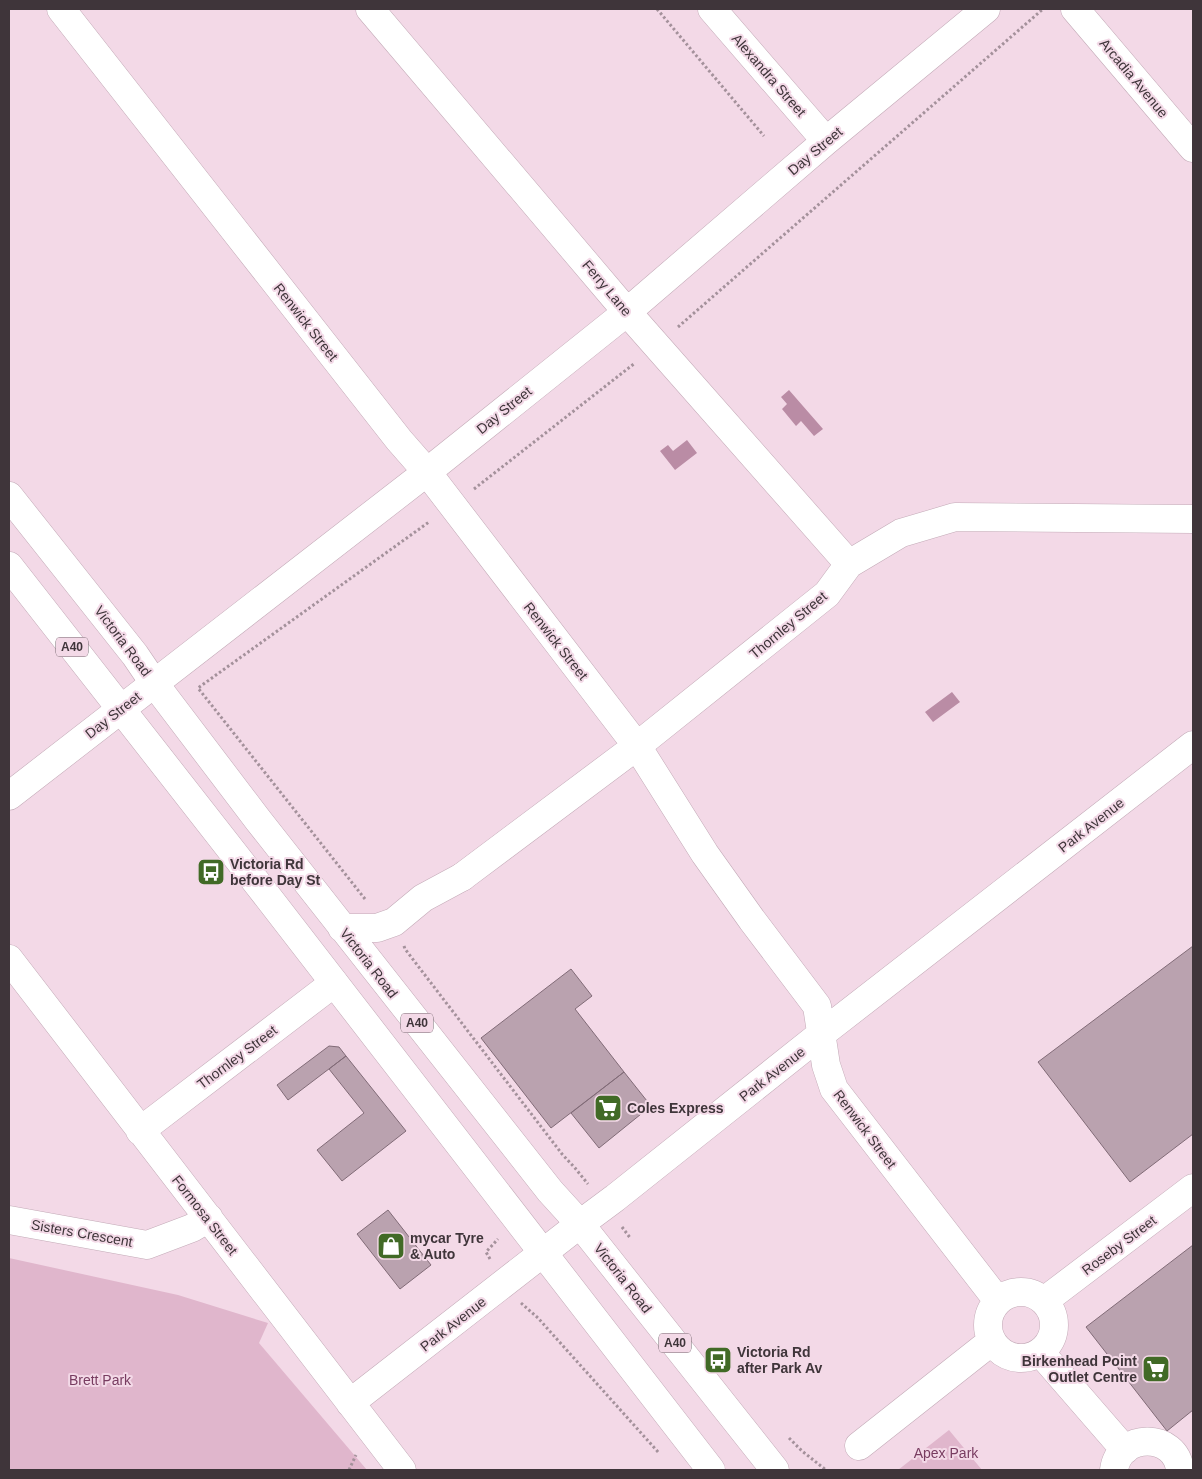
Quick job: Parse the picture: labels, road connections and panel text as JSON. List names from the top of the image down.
{
  "streets": {
    "main road": [
      "Alexandra Street",
      "Arcadia Avenue",
      "Day Street",
      "Ferry Lane",
      "Renwick Street",
      "Thornley Street",
      "Victoria Road",
      "A40",
      "Park Avenue",
      "Formosa Street",
      "Sisters Crescent",
      "Roseby Street"
    ]
  },
  "crossings": [
    ["Alexandra Street", "Day Street"],
    ["Day Street", "Ferry Lane"],
    ["Day Street", "Renwick Street"],
    ["Day Street", "Victoria Road"],
    ["Day Street", "A40"],
    ["Ferry Lane", "Thornley Street"],
    ["Renwick Street", "Thornley Street"],
    ["Renwick Street", "Park Avenue"],
    ["Renwick Street", "Roseby Street"],
    ["Thornley Street", "Victoria Road"],
    ["Thornley Street", "A40"],
    ["Thornley Street", "Formosa Street"],
    ["Victoria Road", "Park Avenue"],
    ["A40", "Park Avenue"],
    ["Park Avenue", "Formosa Street"],
    ["Formosa Street", "Sisters Crescent"]
  ],
  "parks": ["Brett Park", "Apex Park"],
  "places": {
    "bus stop": ["Victoria Rd before Day St", "Victoria Rd after Park Av"],
    "supermarket": ["Coles Express", "Birkenhead Point Outlet Centre"],
    "shop": ["mycar Tyre & Auto"]
  }
}
